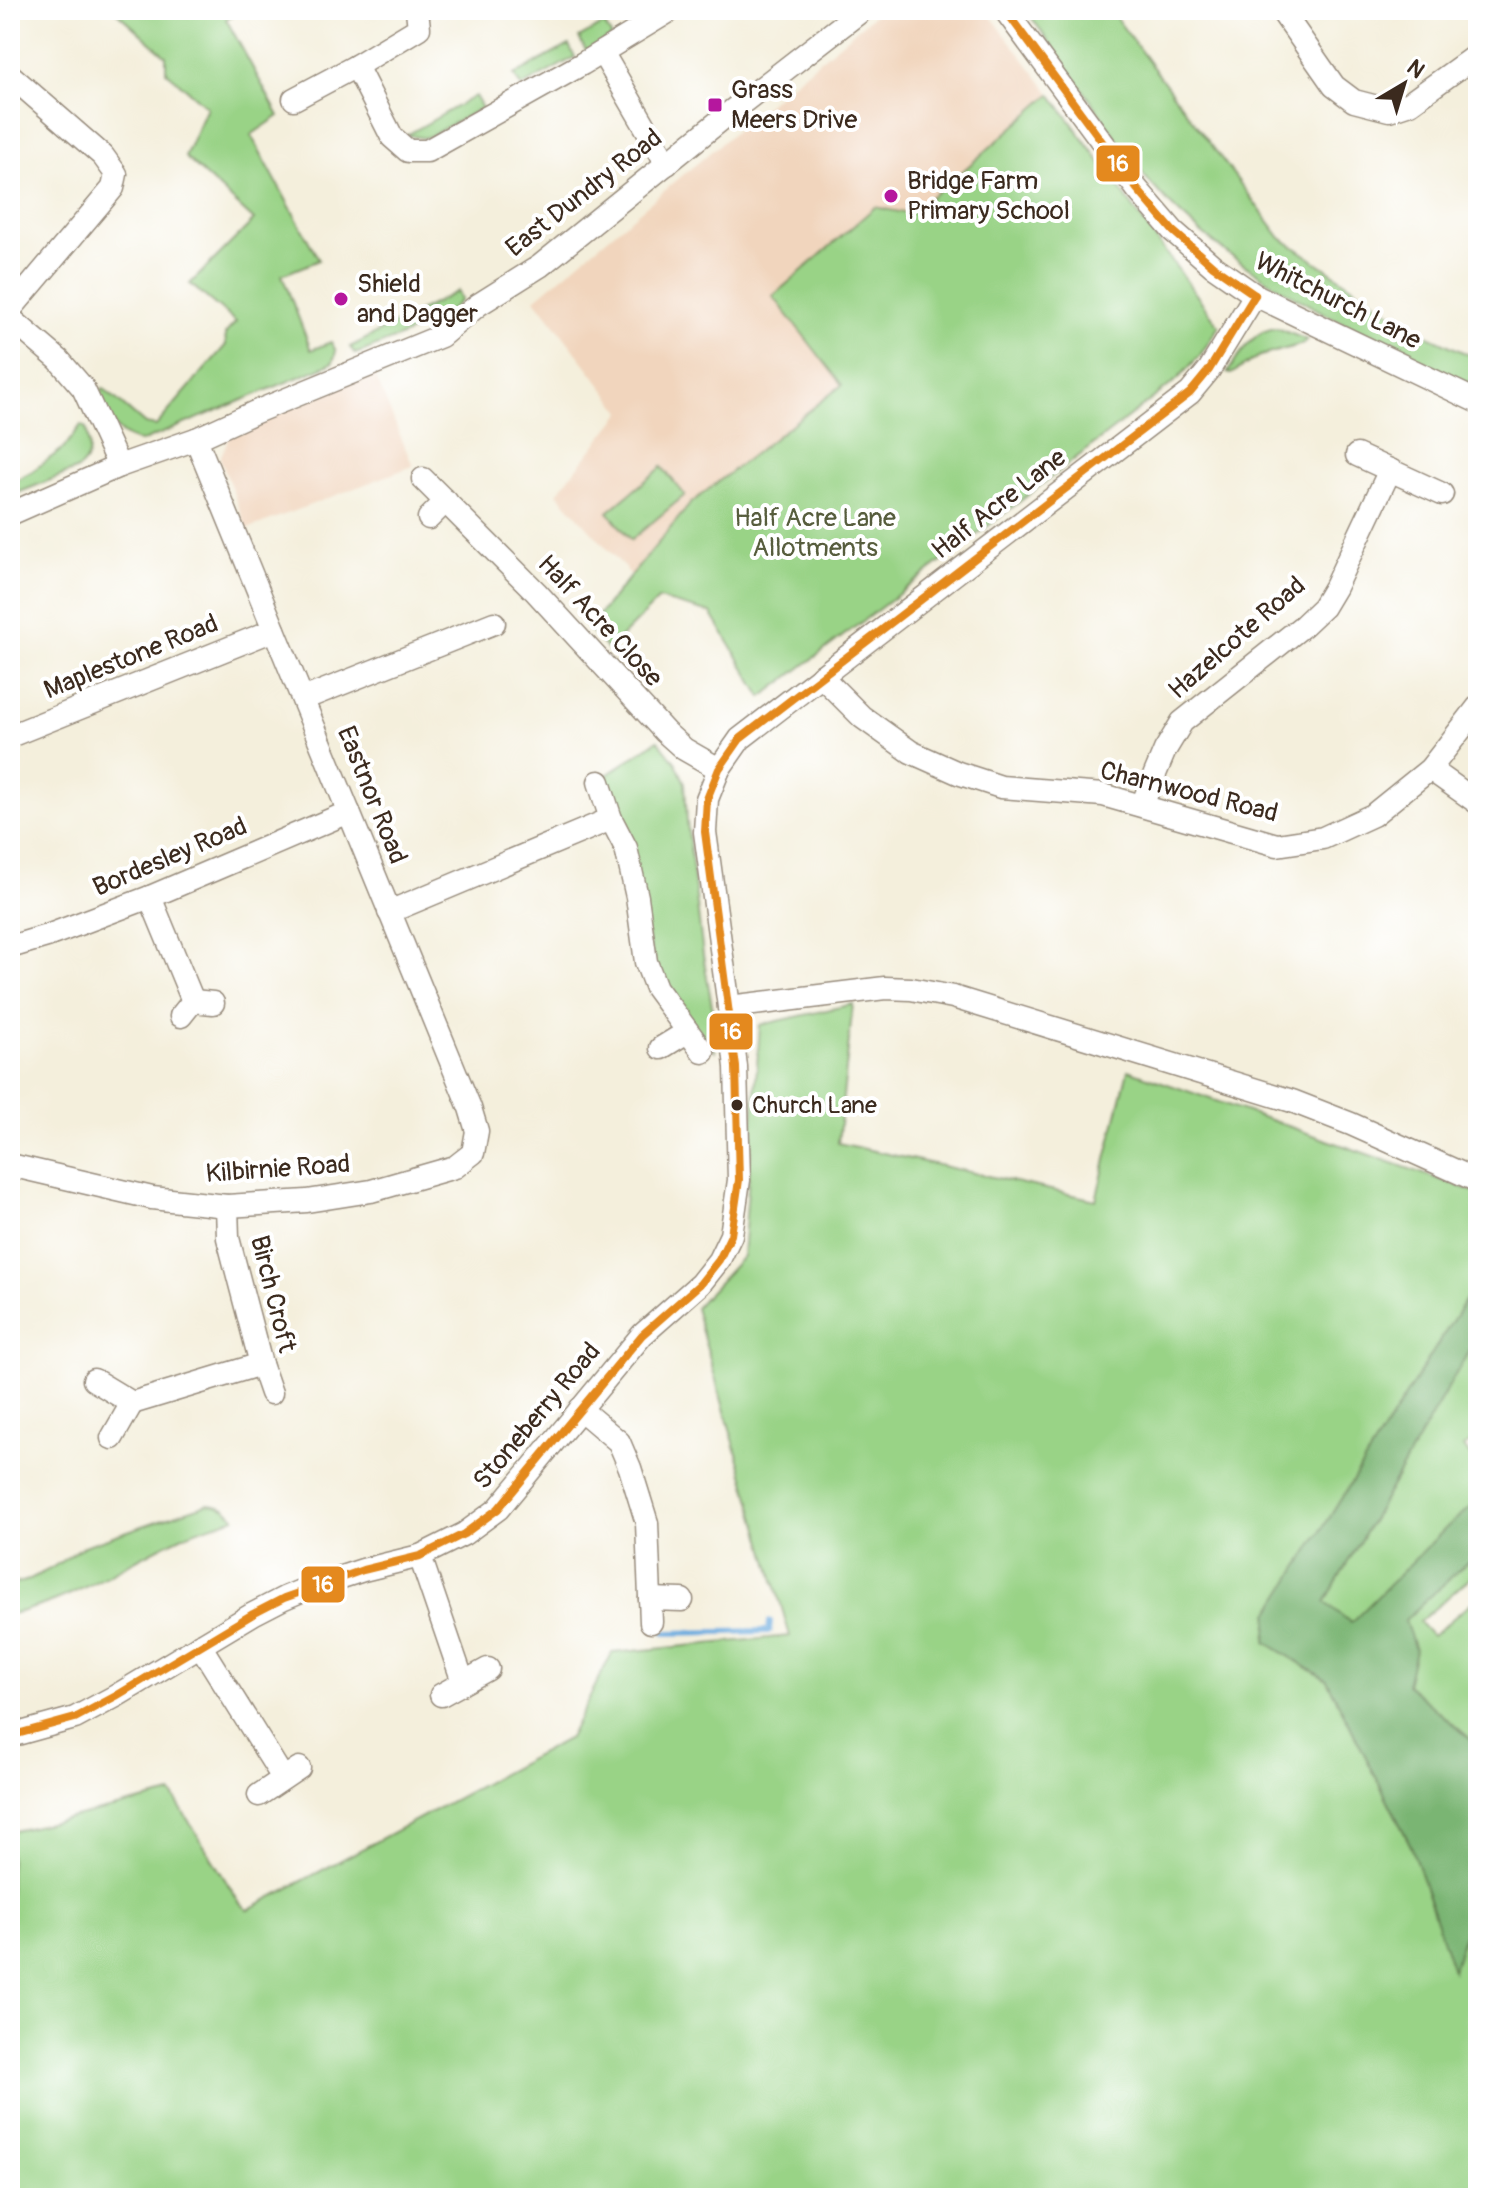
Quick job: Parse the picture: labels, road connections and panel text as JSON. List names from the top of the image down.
{
  "streets": {
    "street": [
      "East Dundry Road",
      "Whitchurch Lane",
      "Half Acre Lane",
      "Half Acre Close",
      "Hazelcote Road",
      "Maplestone Road",
      "Charnwood Road",
      "Eastnor Road",
      "Bordesley Road",
      "Kilbirnie Road",
      "Birch Croft",
      "Stoneberry Road"
    ]
  },
  "crossings": [
    ["East Dundry Road", "Eastnor Road"],
    ["Whitchurch Lane", "Half Acre Lane"],
    ["Half Acre Lane", "Half Acre Close"],
    ["Half Acre Lane", "Charnwood Road"],
    ["Hazelcote Road", "Charnwood Road"],
    ["Maplestone Road", "Eastnor Road"],
    ["Eastnor Road", "Bordesley Road"],
    ["Eastnor Road", "Kilbirnie Road"],
    ["Kilbirnie Road", "Birch Croft"]
  ],
  "parks": ["Half Acre Lane Allotments"],
  "places": {
    "transit": ["Grass Meers Drive"],
    "other": ["Bridge Farm Primary School", "Shield and Dagger", "Church Lane"]
  },
  "lines": ["transit line 16"],
  "north": "top right"
}
